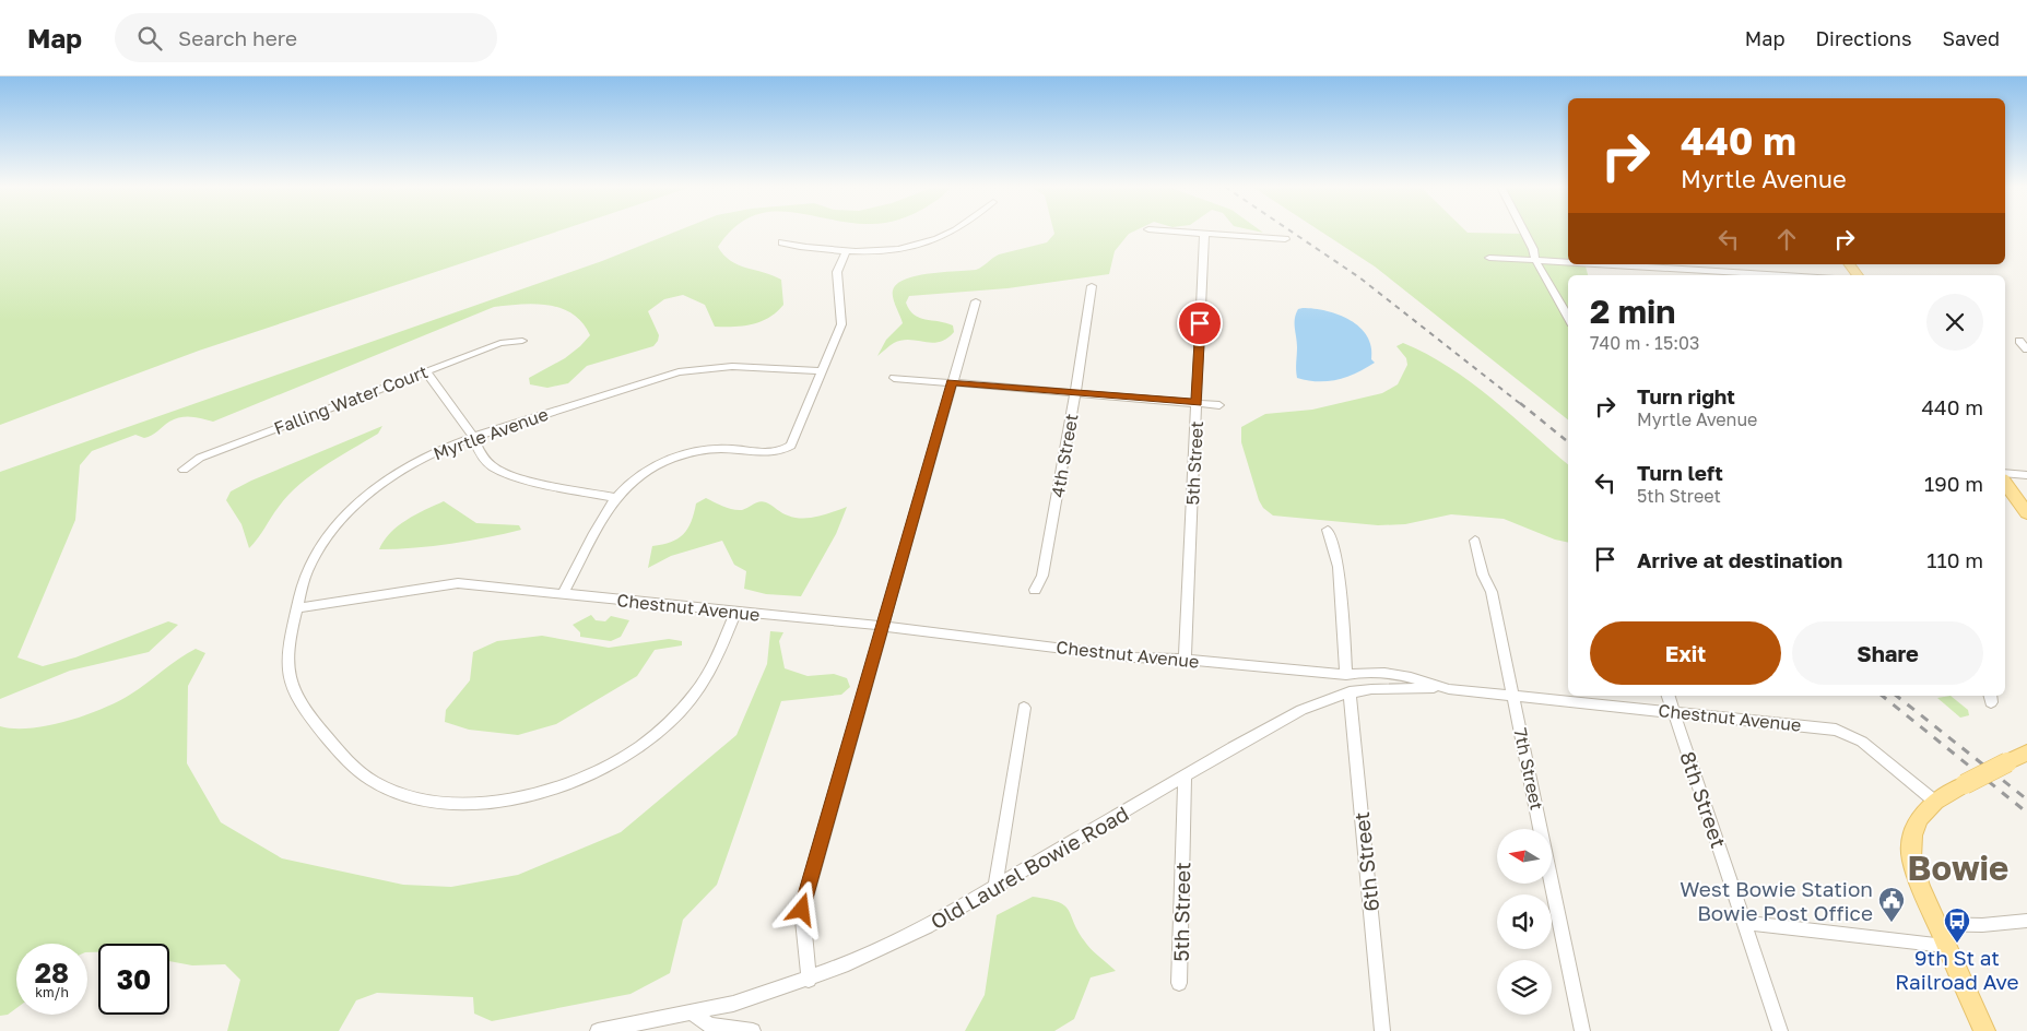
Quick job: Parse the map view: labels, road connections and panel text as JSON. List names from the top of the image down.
{
  "streets": {
    "street": [
      "Falling Water Court",
      "Myrtle Avenue",
      "4th Street",
      "5th Street",
      "Chestnut Avenue",
      "7th Street",
      "8th Street",
      "6th Street",
      "Old Laurel Bowie Road"
    ]
  },
  "crossings": [
    ["Myrtle Avenue", "Chestnut Avenue"],
    ["5th Street", "Chestnut Avenue"],
    ["5th Street", "Old Laurel Bowie Road"],
    ["Chestnut Avenue", "7th Street"],
    ["Chestnut Avenue", "8th Street"],
    ["Chestnut Avenue", "Old Laurel Bowie Road"],
    ["6th Street", "Old Laurel Bowie Road"]
  ],
  "districts": ["Bowie"],
  "places": {
    "public building": ["West Bowie Station Bowie Post Office"],
    "bus stop": ["9th St at Railroad Ave"]
  },
  "north": "left",
  "page": {
    "header": "Map",
    "search": "Search here",
    "nav": ["Map", "Directions", "Saved"],
    "turn": ["440 m", "Myrtle Avenue"],
    "heading": ["2 min", "740 m · 15:03"],
    "list": [
      {
        "name": "Turn right",
        "note": "Myrtle Avenue",
        "value": "440 m"
      },
      {
        "name": "Turn left",
        "note": "5th Street",
        "value": "190 m"
      },
      {
        "name": "Arrive at destination",
        "value": "110 m"
      }
    ],
    "buttons": ["Exit", "Share"],
    "speed": "28 km/h",
    "limit": "30"
  }
}
